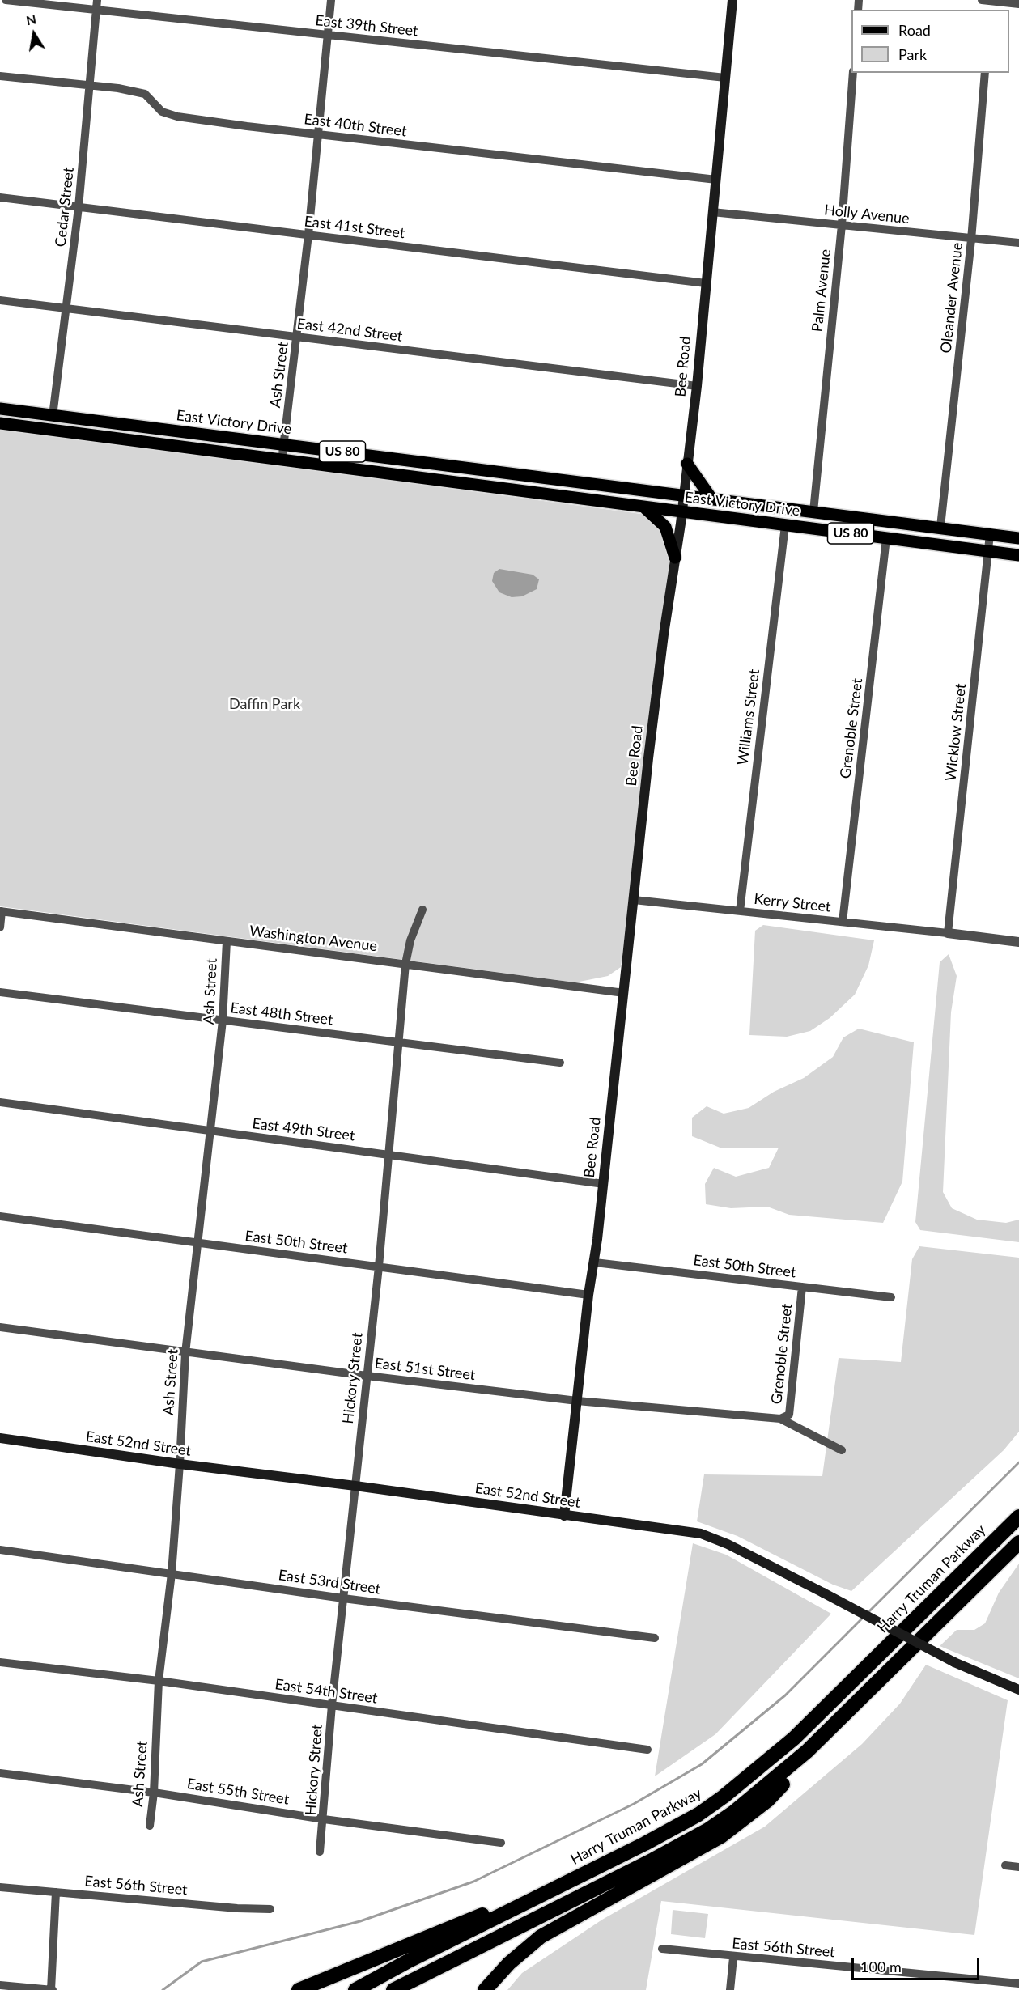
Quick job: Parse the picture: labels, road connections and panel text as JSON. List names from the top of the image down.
{
  "streets": {
    "highway": ["Harry Truman Parkway"],
    "main road": [
      "Bee Road",
      "East Victory Drive",
      "US 80",
      "East 52nd Street"
    ],
    "street": [
      "East 39th Street",
      "East 40th Street",
      "Cedar Street",
      "Holly Avenue",
      "East 41st Street",
      "Palm Avenue",
      "Oleander Avenue",
      "East 42nd Street",
      "Ash Street",
      "Williams Street",
      "Grenoble Street",
      "Wicklow Street",
      "Kerry Street",
      "Washington Avenue",
      "East 48th Street",
      "East 49th Street",
      "East 50th Street",
      "East 51st Street",
      "Hickory Street",
      "East 53rd Street",
      "East 54th Street",
      "East 55th Street",
      "East 56th Street"
    ]
  },
  "crossings": [
    ["East 39th Street", "Cedar Street"],
    ["East 39th Street", "Bee Road"],
    ["East 39th Street", "Ash Street"],
    ["East 40th Street", "Cedar Street"],
    ["East 40th Street", "Bee Road"],
    ["East 40th Street", "Ash Street"],
    ["Cedar Street", "East 41st Street"],
    ["Cedar Street", "East 42nd Street"],
    ["Cedar Street", "East Victory Drive"],
    ["Holly Avenue", "Palm Avenue"],
    ["Holly Avenue", "Oleander Avenue"],
    ["Holly Avenue", "Bee Road"],
    ["East 41st Street", "Bee Road"],
    ["East 41st Street", "Ash Street"],
    ["Palm Avenue", "East Victory Drive"],
    ["Oleander Avenue", "East Victory Drive"],
    ["East 42nd Street", "Bee Road"],
    ["East 42nd Street", "Ash Street"],
    ["Bee Road", "East Victory Drive"],
    ["Bee Road", "Kerry Street"],
    ["Bee Road", "Washington Avenue"],
    ["Bee Road", "East 49th Street"],
    ["Bee Road", "East 50th Street"],
    ["Bee Road", "East 51st Street"],
    ["Bee Road", "East 52nd Street"],
    ["Ash Street", "East Victory Drive"],
    ["Ash Street", "Washington Avenue"],
    ["Ash Street", "East 48th Street"],
    ["Ash Street", "East 49th Street"],
    ["Ash Street", "East 50th Street"],
    ["Ash Street", "East 51st Street"],
    ["Ash Street", "East 52nd Street"],
    ["Ash Street", "East 53rd Street"],
    ["Ash Street", "East 54th Street"],
    ["Ash Street", "East 55th Street"],
    ["East Victory Drive", "Williams Street"],
    ["East Victory Drive", "Grenoble Street"],
    ["East Victory Drive", "Wicklow Street"],
    ["Williams Street", "Kerry Street"],
    ["Grenoble Street", "Kerry Street"],
    ["Grenoble Street", "East 50th Street"],
    ["Grenoble Street", "East 51st Street"],
    ["Wicklow Street", "Kerry Street"],
    ["Washington Avenue", "Hickory Street"],
    ["East 48th Street", "Hickory Street"],
    ["East 49th Street", "Hickory Street"],
    ["East 50th Street", "Hickory Street"],
    ["East 51st Street", "Hickory Street"],
    ["Hickory Street", "East 52nd Street"],
    ["Hickory Street", "East 53rd Street"],
    ["Hickory Street", "East 54th Street"],
    ["Hickory Street", "East 55th Street"]
  ],
  "parks": ["Daffin Park"],
  "legend": ["Road", "Park"],
  "scale_bar": "100 m",
  "north": "top"
}
